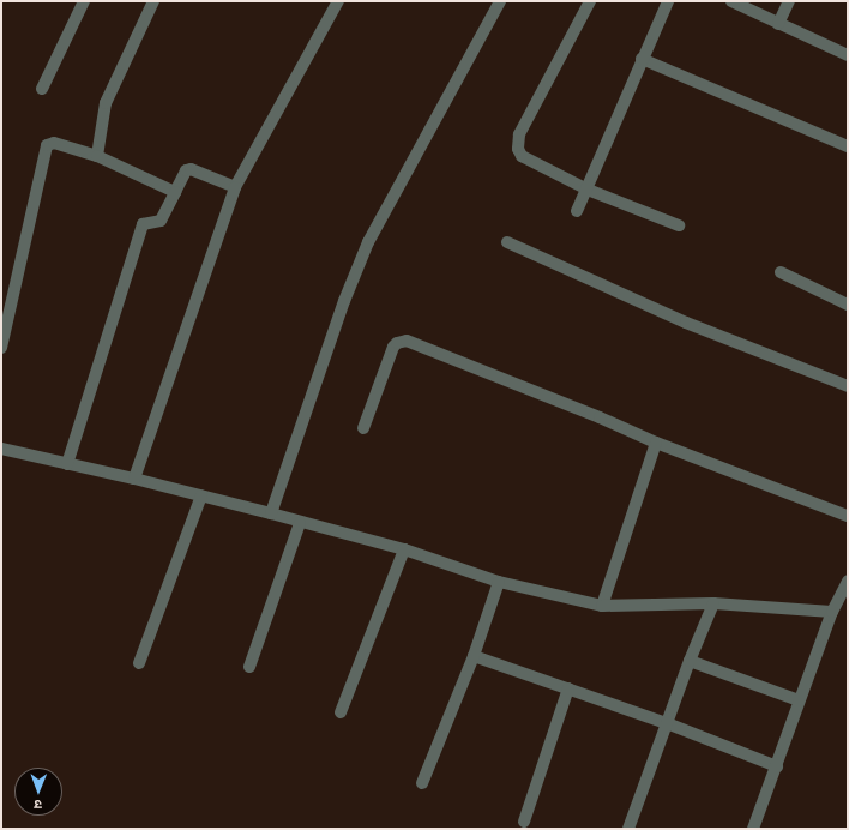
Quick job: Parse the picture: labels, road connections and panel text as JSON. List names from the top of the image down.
{
  "north": "bottom"
}
